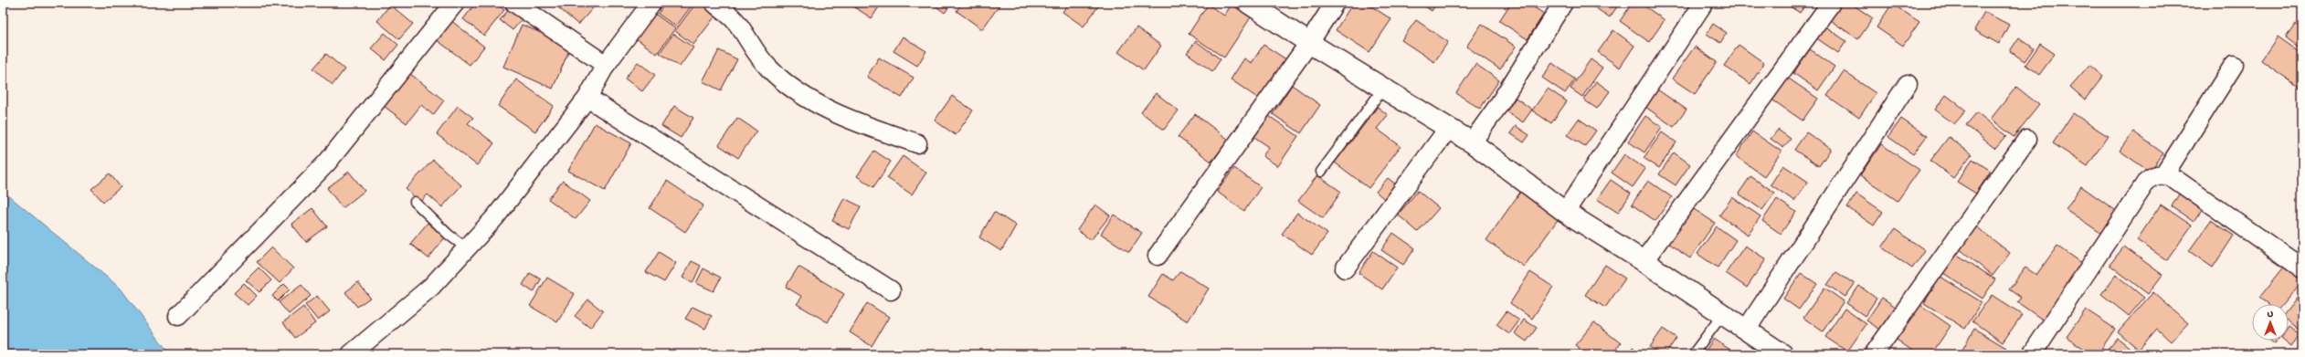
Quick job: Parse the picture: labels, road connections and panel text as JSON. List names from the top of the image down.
{
  "north": "top"
}
